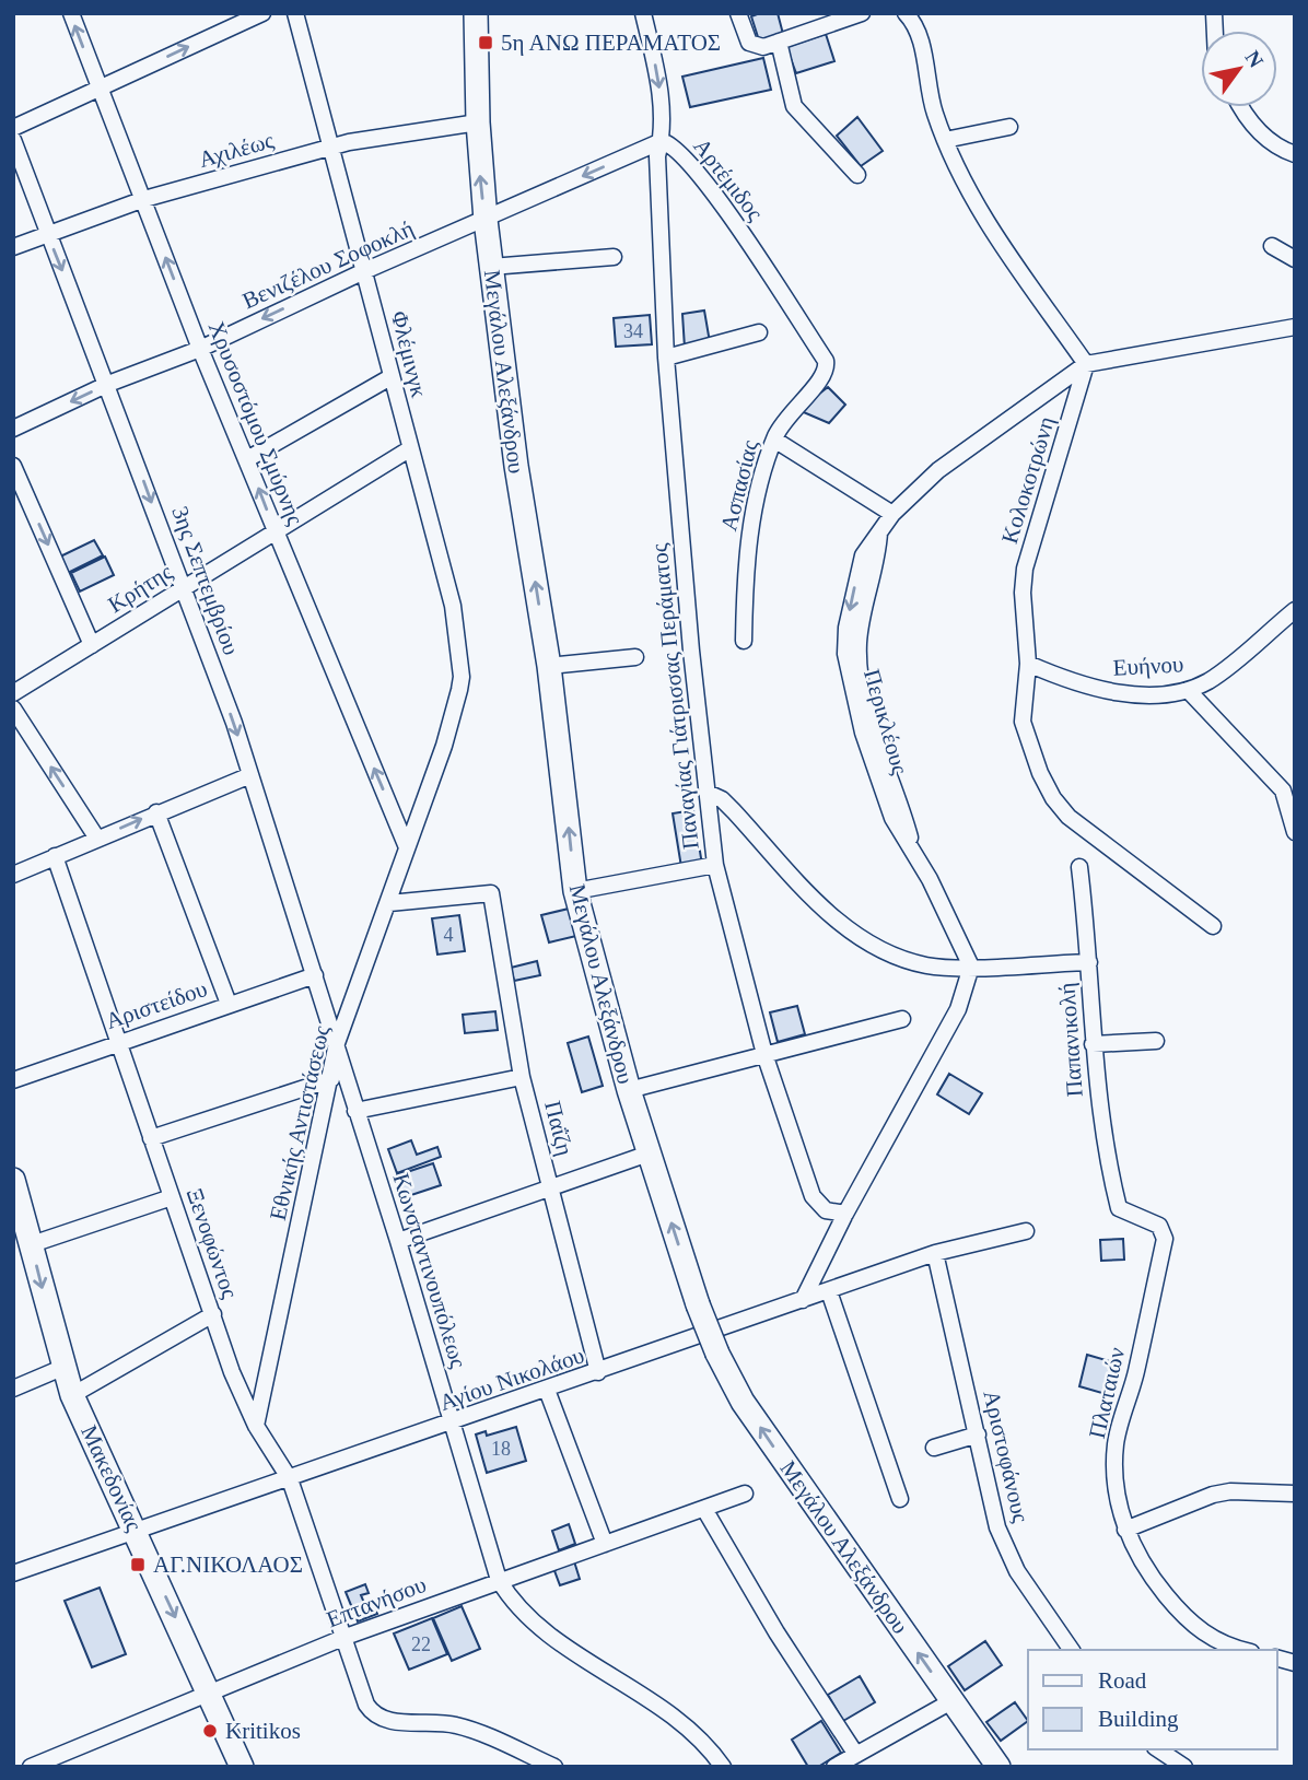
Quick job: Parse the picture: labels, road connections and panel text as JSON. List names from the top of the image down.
{
  "streets": {
    "street": [
      "Αχιλέως",
      "Αρτέμιδος",
      "Βενιζέλου Σοφοκλή",
      "Φλέμινγκ",
      "Μεγάλου Αλεξάνδρου",
      "Χρυσοστόμου Σμύρνης",
      "Κολοκοτρώνη",
      "Ασπασίας",
      "3ης Σεπτεμβρίου",
      "Κρήτης",
      "Ευήνου",
      "Παναγίας Γιάτρισσας Περάματος",
      "Περικλέους",
      "Αριστείδου",
      "Παπανικολή",
      "Εθνικής Αντιστάσεως",
      "Παΐζη",
      "Ξενοφώντος",
      "Κωνσταντινουπόλεως",
      "Αγίου Νικολάου",
      "Πλαταιών",
      "Αριστοφάνους",
      "Μακεδονίας",
      "Επτανήσου"
    ]
  },
  "crossings": [
    ["Αχιλέως", "Φλέμινγκ"],
    ["Αχιλέως", "Μεγάλου Αλεξάνδρου"],
    ["Αχιλέως", "Χρυσοστόμου Σμύρνης"],
    ["Αχιλέως", "3ης Σεπτεμβρίου"],
    ["Αρτέμιδος", "Βενιζέλου Σοφοκλή"],
    ["Αρτέμιδος", "Ασπασίας"],
    ["Αρτέμιδος", "Παναγίας Γιάτρισσας Περάματος"],
    ["Βενιζέλου Σοφοκλή", "Φλέμινγκ"],
    ["Βενιζέλου Σοφοκλή", "Μεγάλου Αλεξάνδρου"],
    ["Βενιζέλου Σοφοκλή", "Χρυσοστόμου Σμύρνης"],
    ["Βενιζέλου Σοφοκλή", "3ης Σεπτεμβρίου"],
    ["Βενιζέλου Σοφοκλή", "Παναγίας Γιάτρισσας Περάματος"],
    ["Φλέμινγκ", "Κρήτης"],
    ["Φλέμινγκ", "Εθνικής Αντιστάσεως"],
    ["Χρυσοστόμου Σμύρνης", "Κρήτης"],
    ["Χρυσοστόμου Σμύρνης", "Εθνικής Αντιστάσεως"],
    ["Κολοκοτρώνη", "Ευήνου"],
    ["Κολοκοτρώνη", "Περικλέους"],
    ["3ης Σεπτεμβρίου", "Κρήτης"],
    ["3ης Σεπτεμβρίου", "Αριστείδου"],
    ["3ης Σεπτεμβρίου", "Εθνικής Αντιστάσεως"],
    ["3ης Σεπτεμβρίου", "Κωνσταντινουπόλεως"],
    ["Αριστείδου", "Ξενοφώντος"],
    ["Παπανικολή", "Πλαταιών"],
    ["Εθνικής Αντιστάσεως", "Παΐζη"],
    ["Εθνικής Αντιστάσεως", "Ξενοφώντος"],
    ["Εθνικής Αντιστάσεως", "Κωνσταντινουπόλεως"],
    ["Παΐζη", "Αγίου Νικολάου"],
    ["Ξενοφώντος", "Αγίου Νικολάου"],
    ["Ξενοφώντος", "Επτανήσου"],
    ["Κωνσταντινουπόλεως", "Αγίου Νικολάου"],
    ["Κωνσταντινουπόλεως", "Επτανήσου"],
    ["Αγίου Νικολάου", "Αριστοφάνους"],
    ["Αγίου Νικολάου", "Μακεδονίας"],
    ["Μακεδονίας", "Επτανήσου"]
  ],
  "one_way": ["Χρυσοστόμου Σμύρνης", "Μακεδονίας"],
  "places": {
    "transit": ["5η ΑΝΩ ΠΕΡΑΜΑΤΟΣ", "ΑΓ.ΝΙΚΟΛΑΟΣ"],
    "other": ["Kritikos"]
  },
  "house_numbers": [
    "34",
    "4",
    "18",
    "22"
  ],
  "legend": ["Road", "Building"],
  "north": "top right"
}
